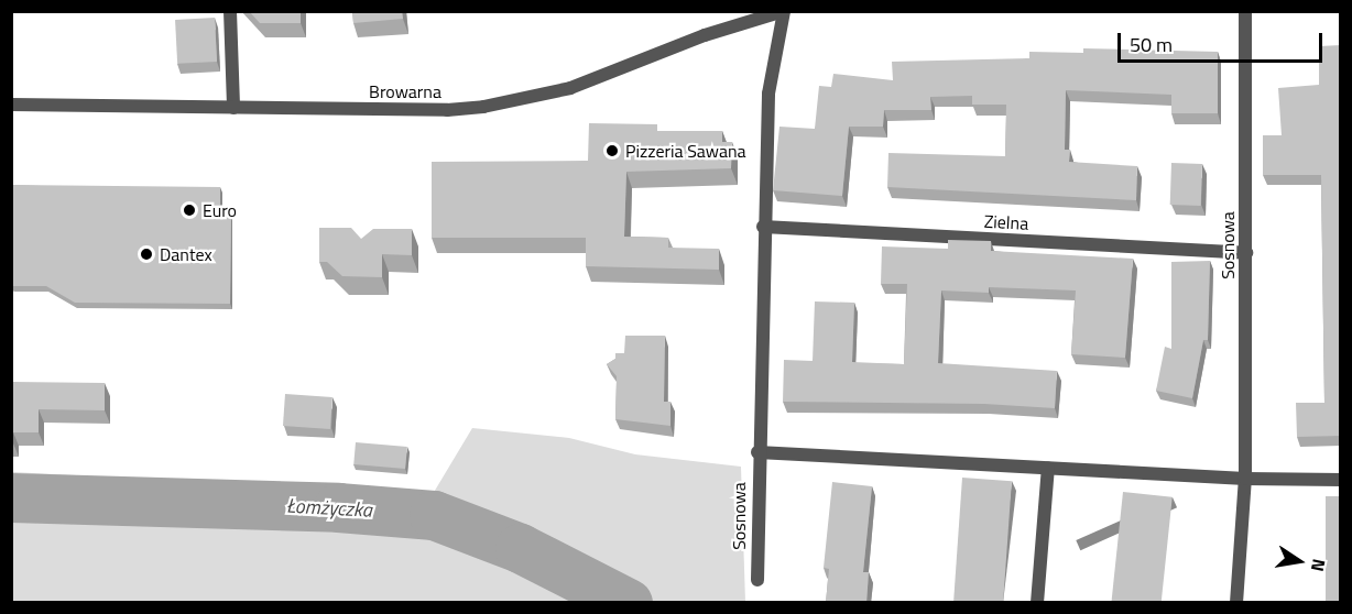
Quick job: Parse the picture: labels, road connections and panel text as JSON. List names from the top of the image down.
{
  "streets": {
    "street": ["Browarna", "Zielna", "Sosnowa"]
  },
  "crossings": [
    ["Browarna", "Sosnowa"],
    ["Zielna", "Sosnowa"]
  ],
  "water": ["Łomżyczka"],
  "places": ["Pizzeria Sawana", "Euro", "Dantex"],
  "scale_bar": "50 m",
  "north": "right"
}
